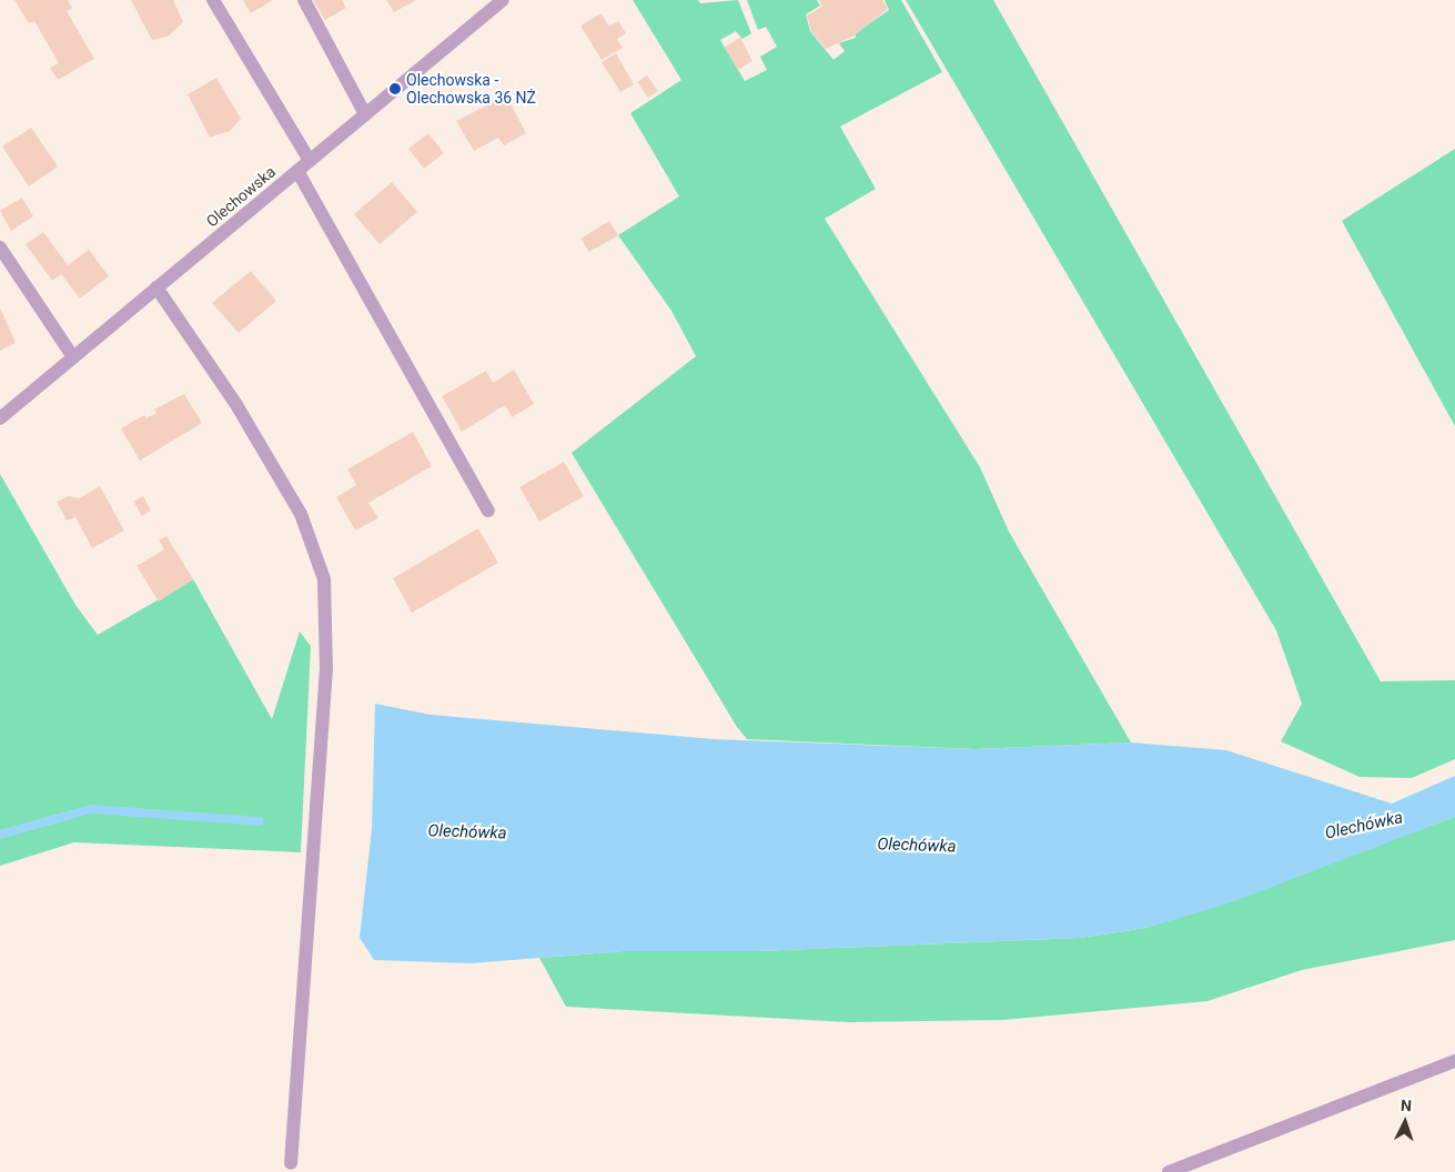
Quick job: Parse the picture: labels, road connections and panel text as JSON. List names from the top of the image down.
{
  "streets": {
    "street": ["Olechowska"]
  },
  "water": ["Olechówka"],
  "places": ["Olechowska - Olechowska 36 NŻ"],
  "north": "top"
}
